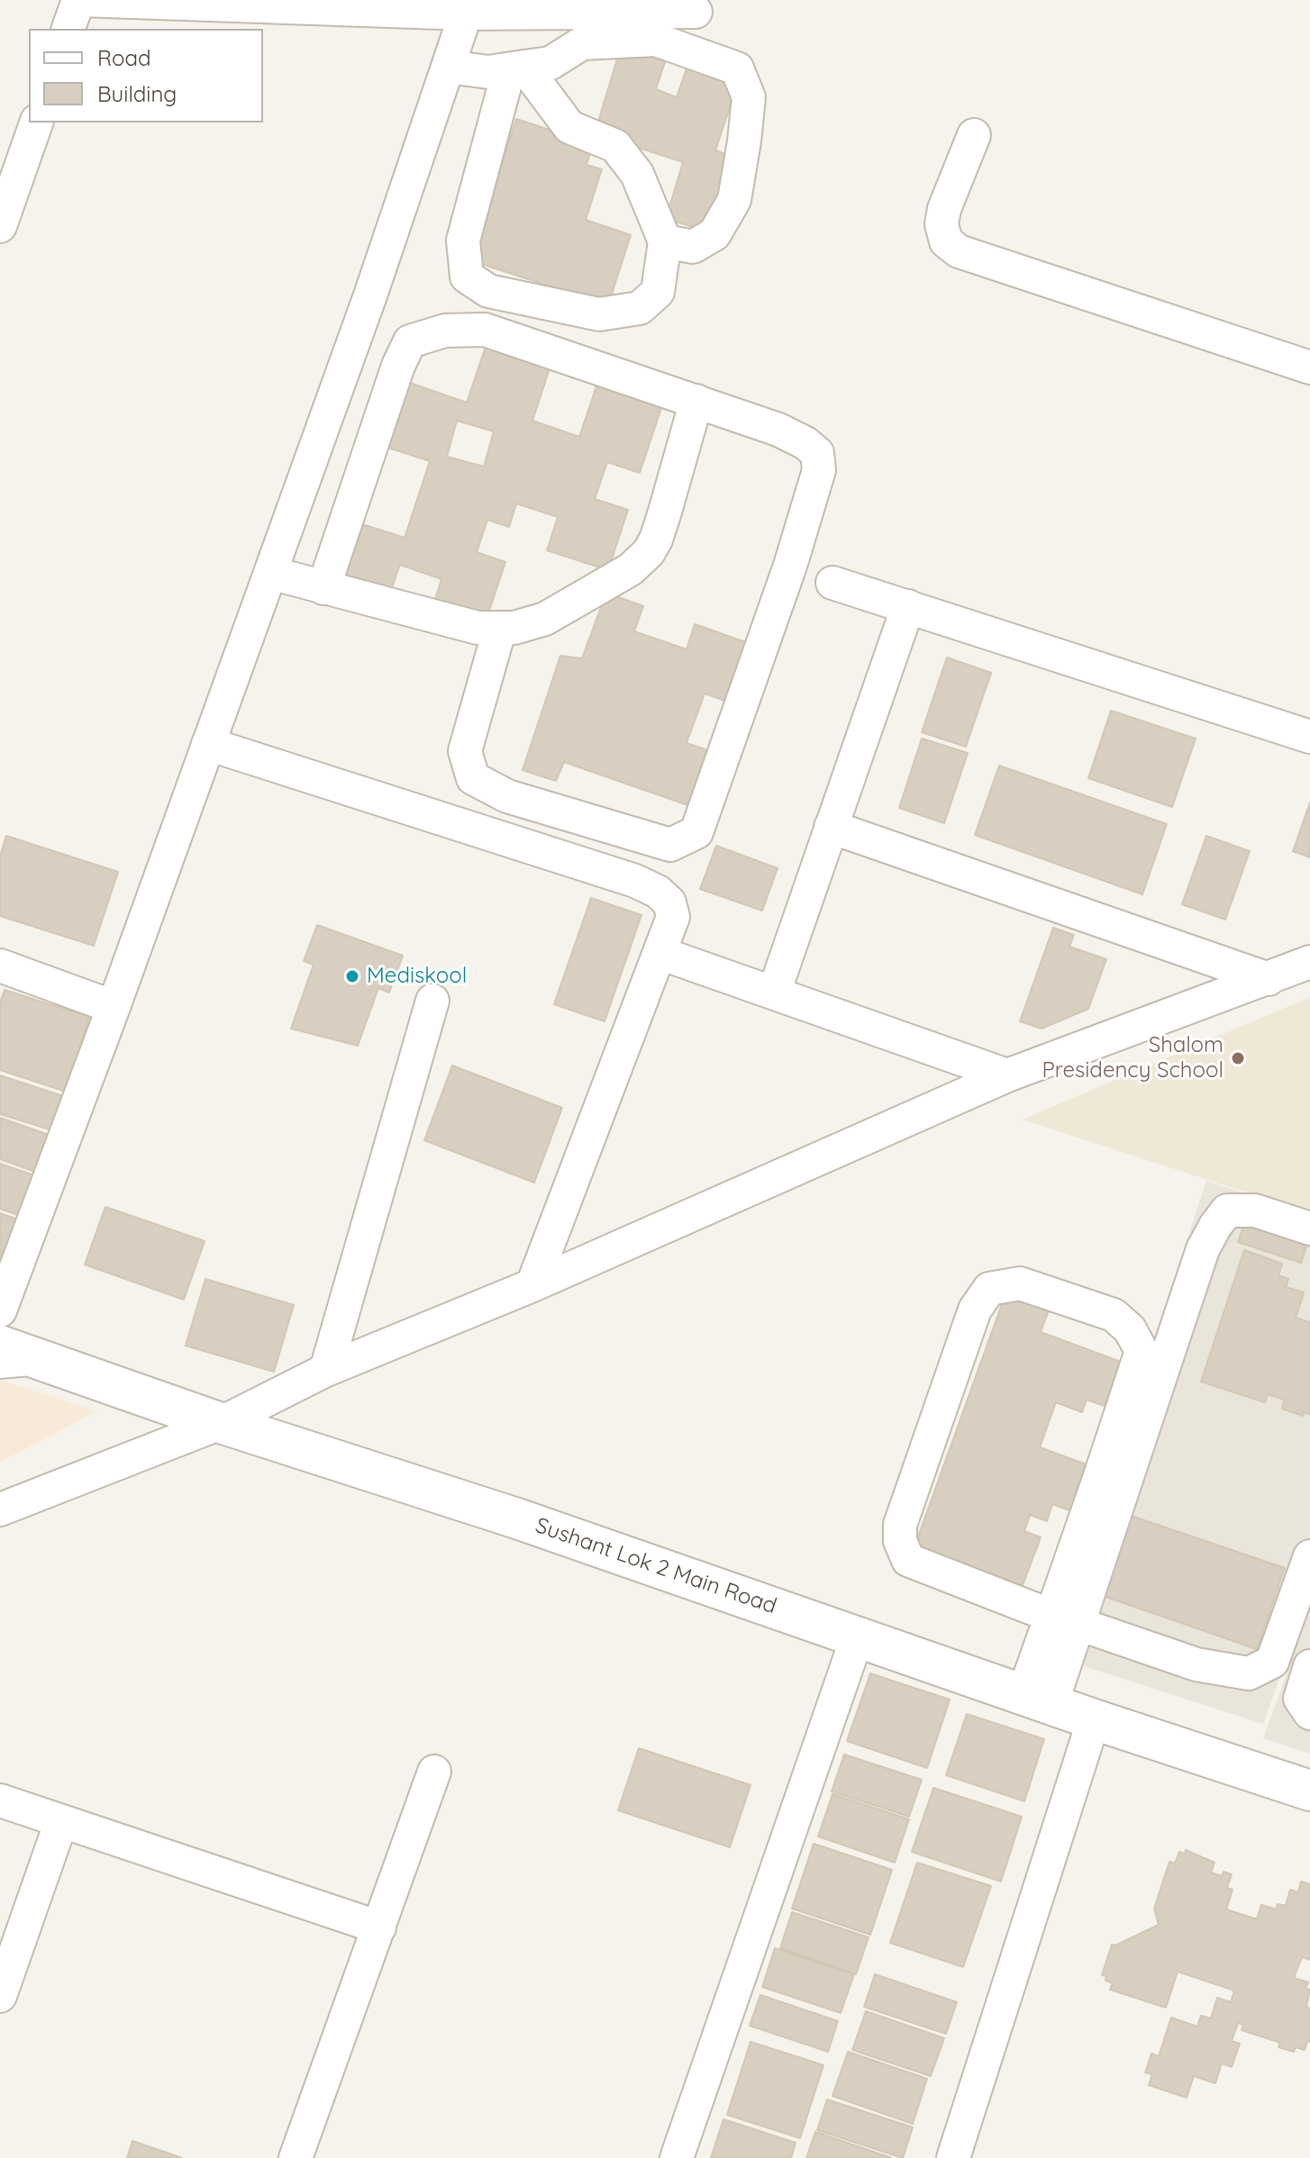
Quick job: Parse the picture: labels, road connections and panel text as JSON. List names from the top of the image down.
{
  "streets": {
    "street": ["Sushant Lok 2 Main Road"]
  },
  "places": ["Mediskool", "Shalom Presidency School"],
  "legend": ["Road", "Building"]
}
